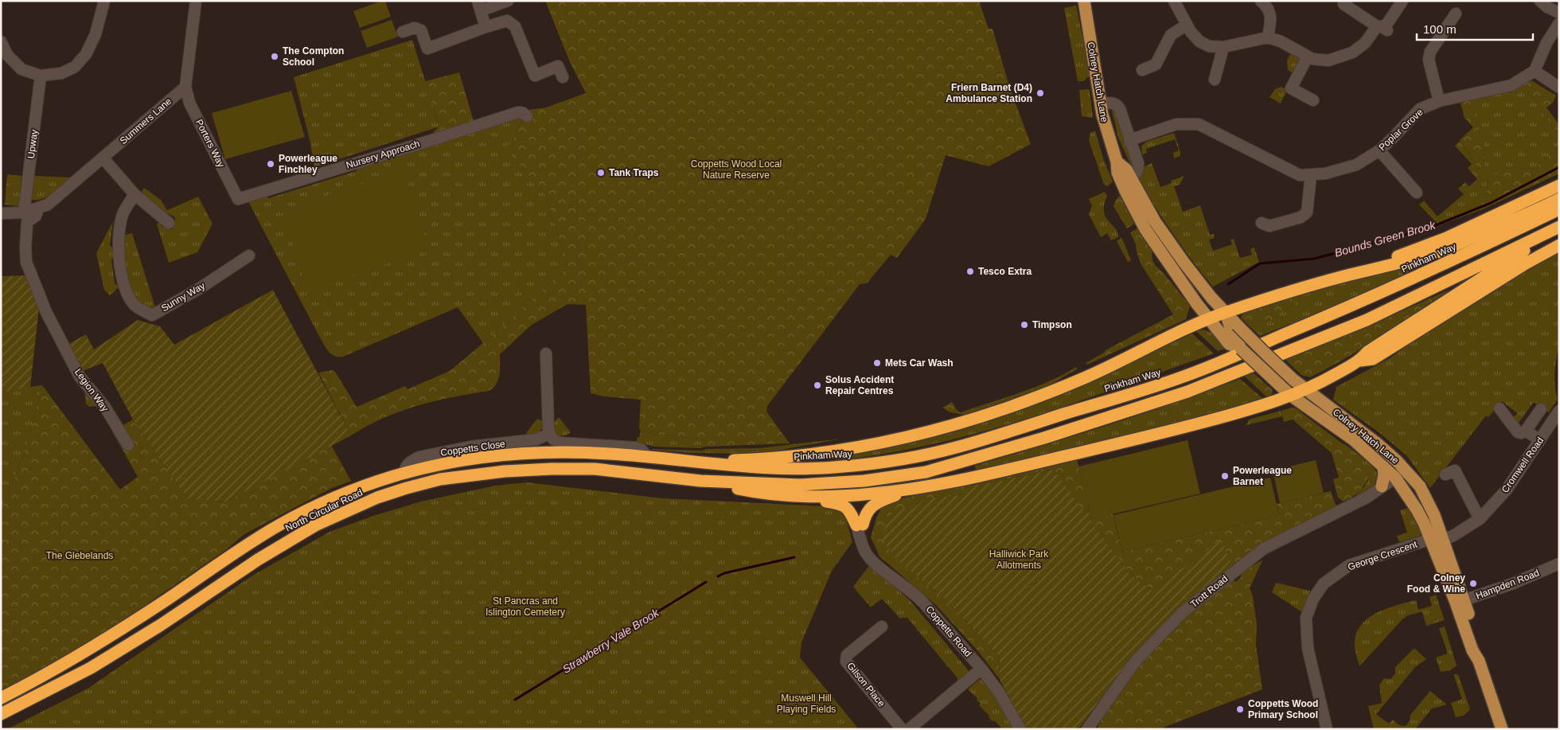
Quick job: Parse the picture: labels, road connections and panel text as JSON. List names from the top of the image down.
{
  "streets": {
    "highway": ["Pinkham Way", "North Circular Road"],
    "main road": ["Colney Hatch Lane"],
    "street": [
      "Summers Lane",
      "Poplar Grove",
      "Porters Way",
      "Upway",
      "Nursery Approach",
      "Sunny Way",
      "Legion Way",
      "Coppetts Close",
      "Cromwell Road",
      "George Crescent",
      "Hampden Road",
      "Trott Road",
      "Coppetts Road",
      "Gilson Place"
    ]
  },
  "crossings": [
    ["Colney Hatch Lane", "Cromwell Road"],
    ["Colney Hatch Lane", "George Crescent"],
    ["Colney Hatch Lane", "Hampden Road"],
    ["Colney Hatch Lane", "Trott Road"],
    ["Summers Lane", "Porters Way"],
    ["Summers Lane", "Upway"],
    ["Summers Lane", "Legion Way"],
    ["Porters Way", "Nursery Approach"],
    ["Pinkham Way", "North Circular Road"],
    ["Coppetts Close", "North Circular Road"],
    ["Cromwell Road", "George Crescent"]
  ],
  "water": ["Bounds Green Brook", "Strawberry Vale Brook"],
  "parks": [
    "Coppetts Wood Local Nature Reserve",
    "Halliwick Park Allotments",
    "The Glebelands",
    "St Pancras and Islington Cemetery",
    "Muswell Hill Playing Fields"
  ],
  "places": [
    "The Compton School",
    "Friern Barnet (D4) Ambulance Station",
    "Powerleague Finchley",
    "Tank Traps",
    "Tesco Extra",
    "Timpson",
    "Mets Car Wash",
    "Solus Accident Repair Centres",
    "Powerleague Barnet",
    "Colney Food & Wine",
    "Coppetts Wood Primary School"
  ],
  "scale_bar": "100 m"
}
